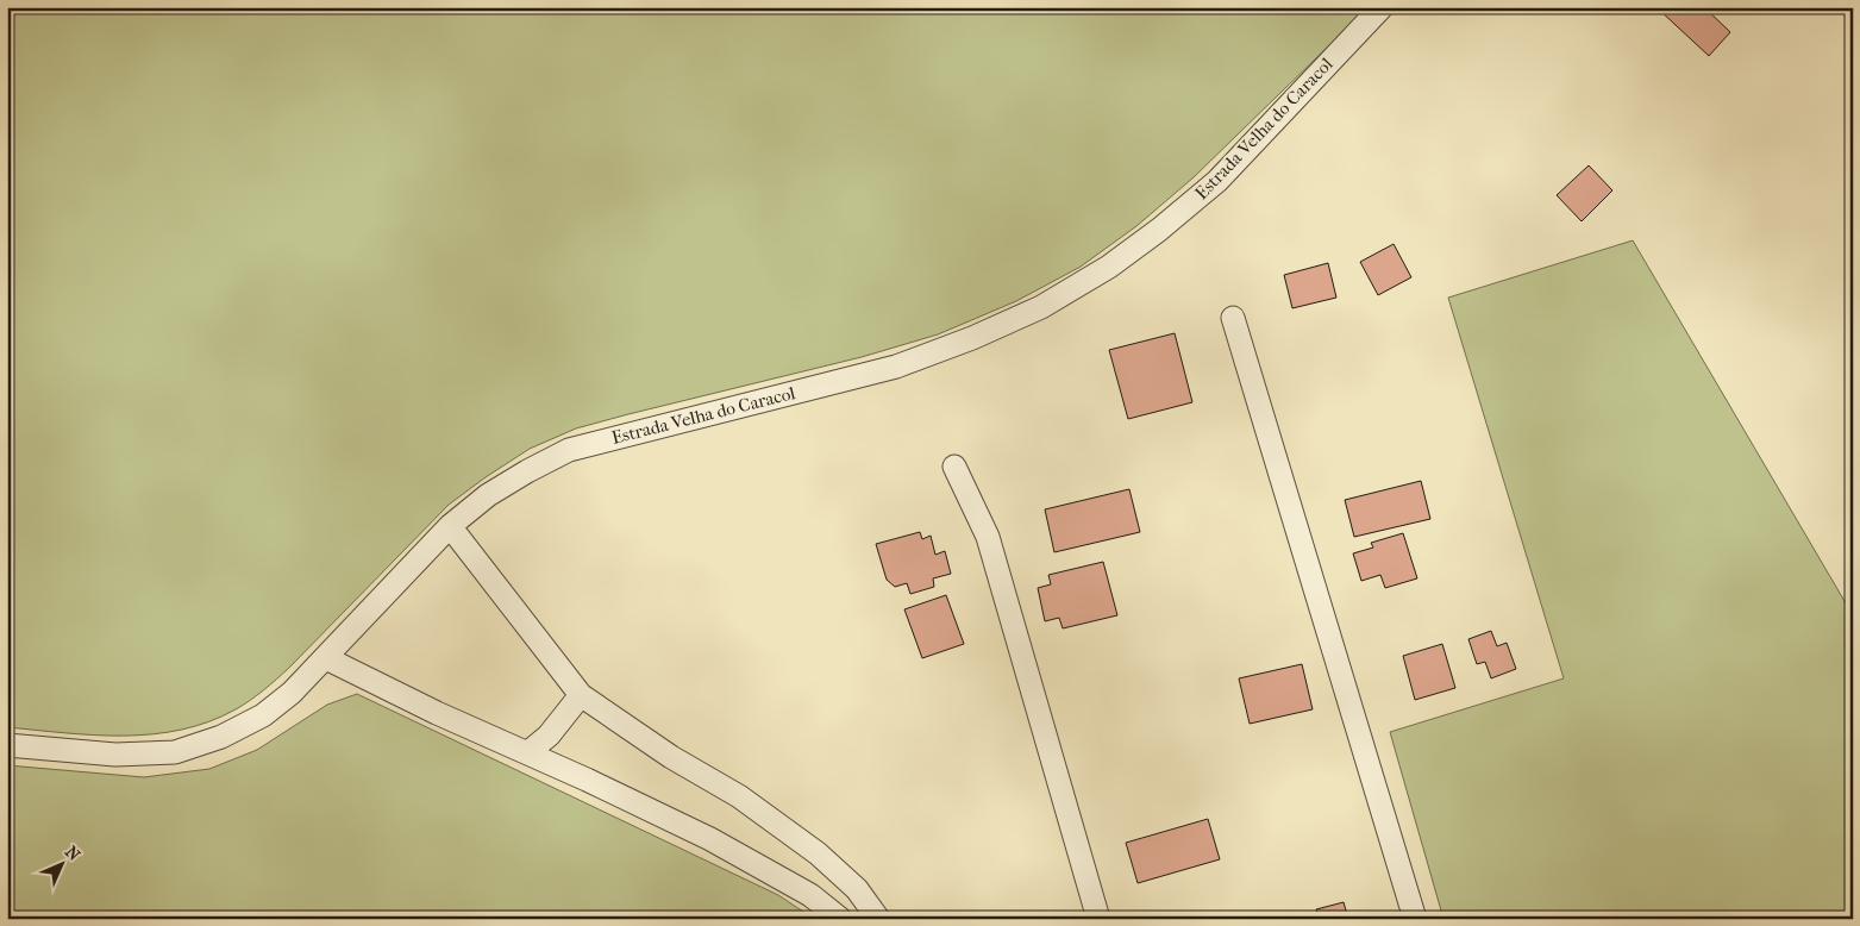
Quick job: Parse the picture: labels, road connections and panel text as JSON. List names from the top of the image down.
{
  "streets": {
    "street": ["Estrada Velha do Caracol"]
  },
  "north": "top right"
}
